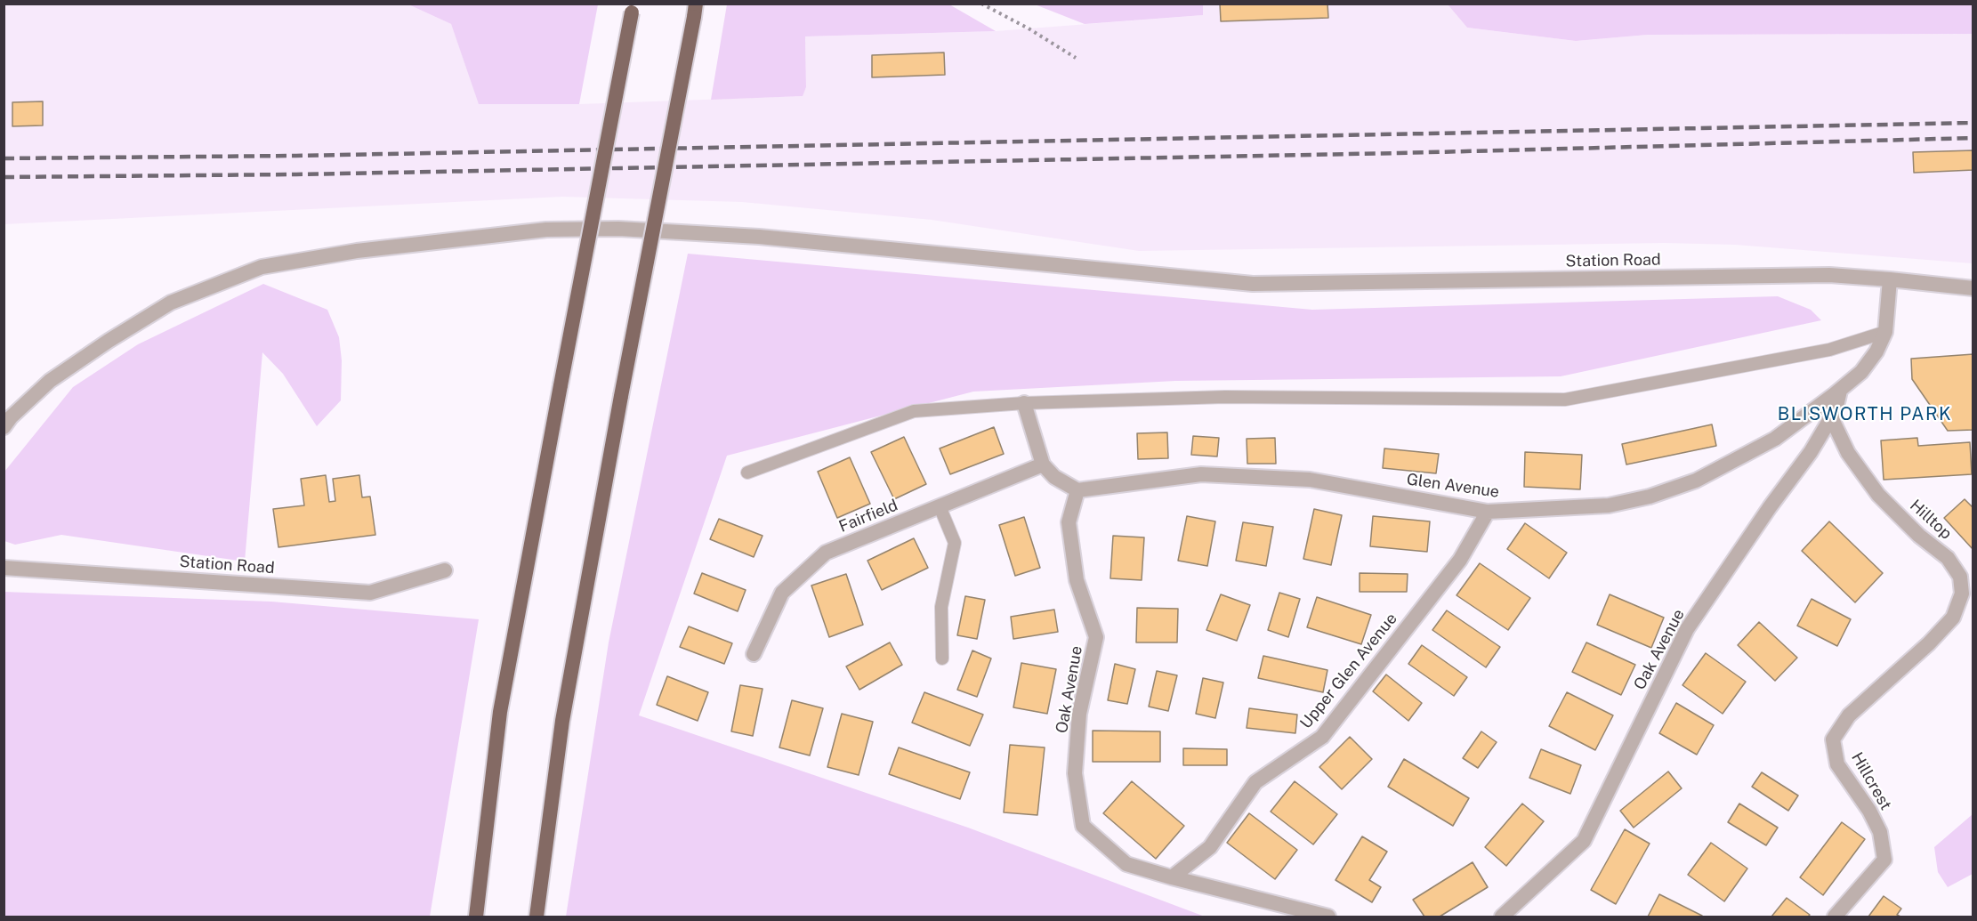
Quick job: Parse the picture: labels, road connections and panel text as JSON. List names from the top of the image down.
{
  "streets": {
    "street": [
      "Station Road",
      "Glen Avenue",
      "Fairfield",
      "Hilltop",
      "Oak Avenue",
      "Upper Glen Avenue",
      "Hillcrest"
    ]
  },
  "crossings": [
    ["Station Road", "Glen Avenue"],
    ["Glen Avenue", "Oak Avenue"],
    ["Glen Avenue", "Upper Glen Avenue"],
    ["Hilltop", "Oak Avenue"],
    ["Hilltop", "Hillcrest"],
    ["Oak Avenue", "Upper Glen Avenue"]
  ],
  "districts": ["BLISWORTH PARK"]
}
